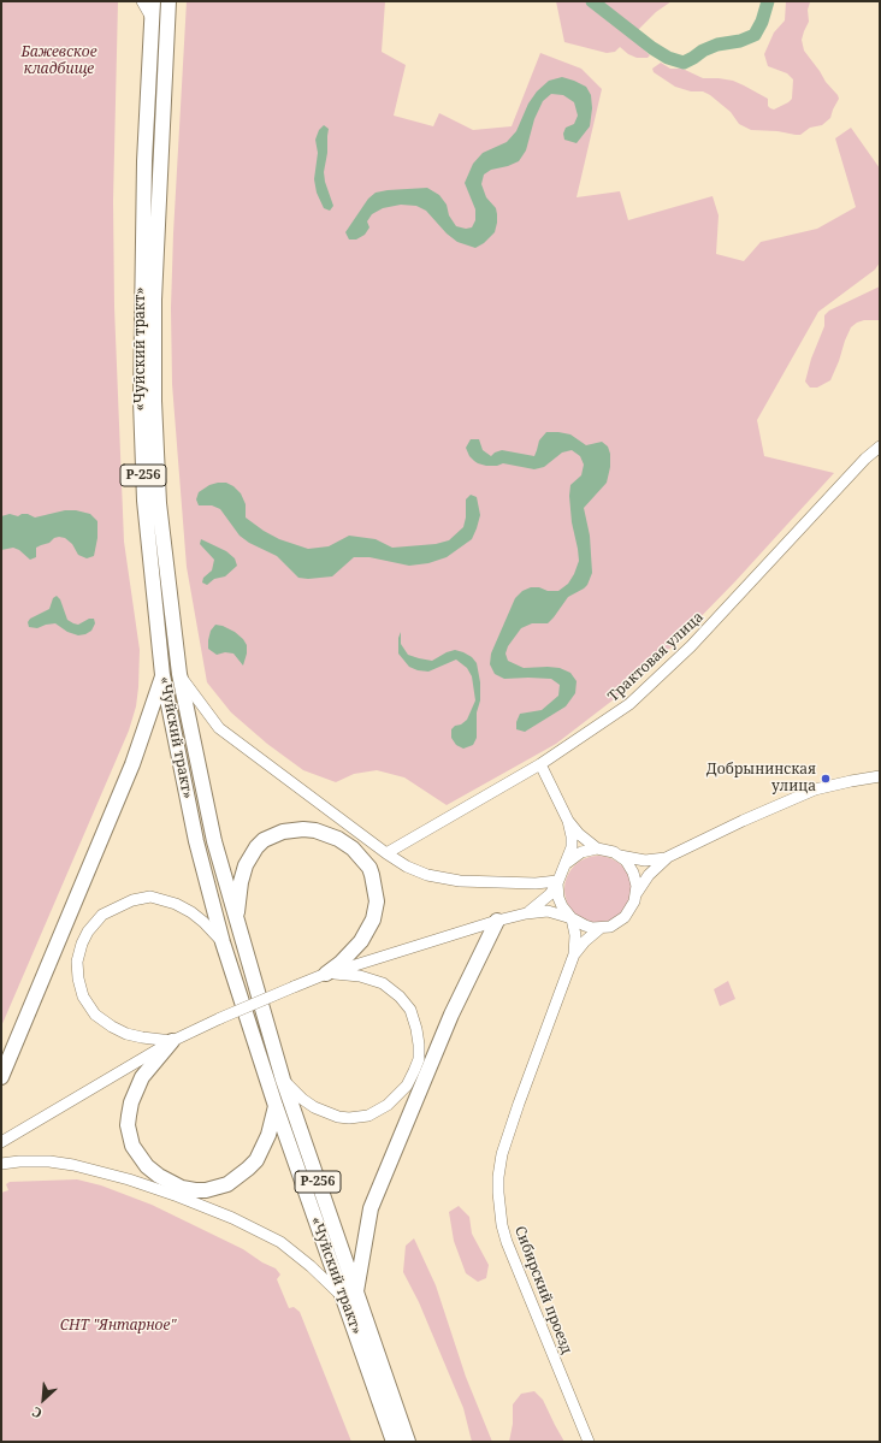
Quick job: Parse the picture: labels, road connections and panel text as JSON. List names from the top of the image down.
{
  "streets": {
    "highway": ["«Чуйский тракт»", "Р-256"],
    "street": ["Трактовая улица", "Сибирский проезд"]
  },
  "parks": ["Бажевское кладбище", "СНТ \"Янтарное\""],
  "places": ["Добрынинская улица"],
  "north": "bottom left"
}
